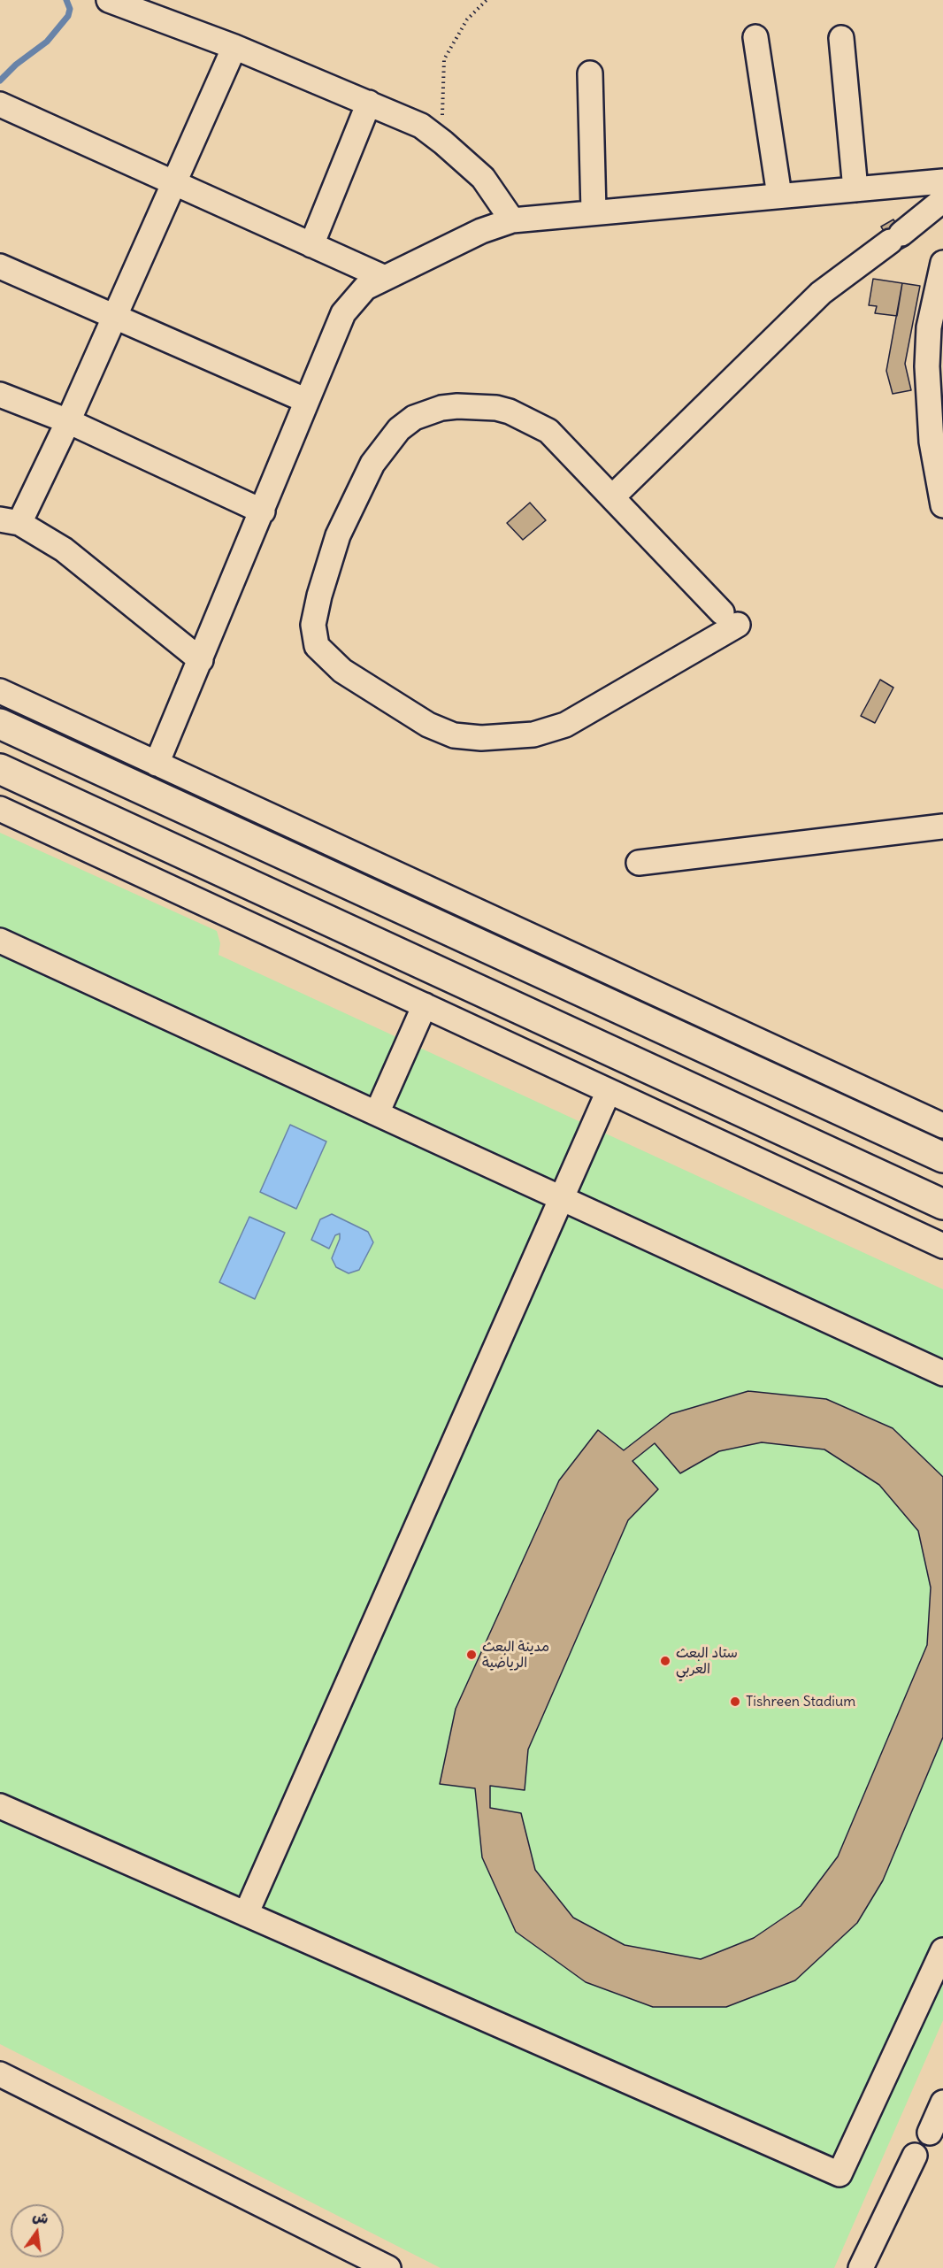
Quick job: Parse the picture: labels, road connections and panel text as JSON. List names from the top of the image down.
{
  "places": ["مدينة البعث الرياضية", "ستاد البعث العربي", "Tishreen Stadium"],
  "north": "top"
}
